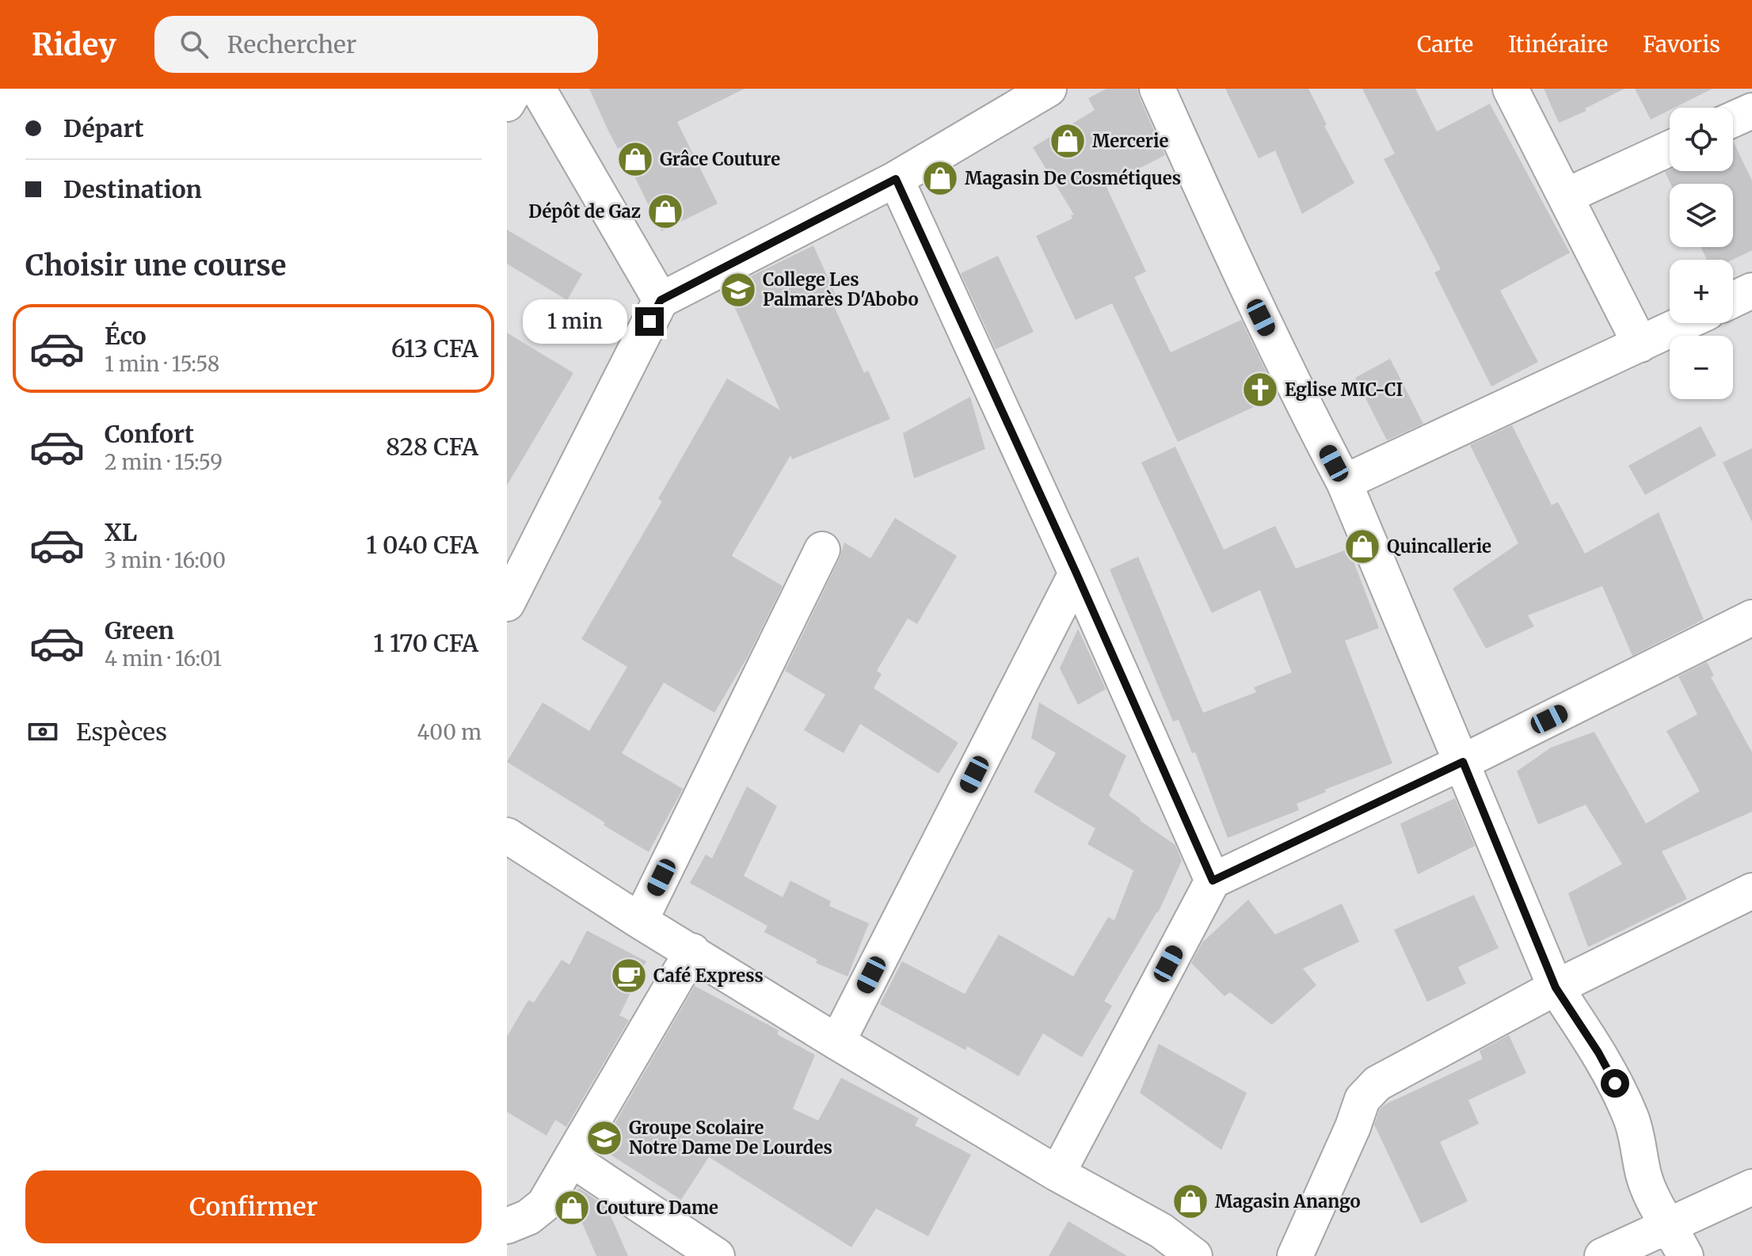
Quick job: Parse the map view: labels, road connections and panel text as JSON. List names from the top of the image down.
{
  "places": {
    "shop": [
      "Mercerie",
      "Grâce Couture",
      "Magasin De Cosmétiques",
      "Dépôt de Gaz",
      "Quincallerie",
      "Magasin Anango",
      "Couture Dame"
    ],
    "school or university": ["College Les Palmarès D'Abobo", "Groupe Scolaire Notre Dame De Lourdes"],
    "church": ["Eglise MIC-CI"],
    "cafe": ["Café Express"]
  },
  "page": {
    "header": "Ridey",
    "search": "Rechercher",
    "nav": ["Carte", "Itinéraire", "Favoris"],
    "banner": ["Départ", "Destination"],
    "map_buttons": ["+", "−"],
    "heading": "Choisir une course",
    "bubble": "1 min",
    "list": [
      {
        "name": "Éco",
        "note": "1 min · 15:58",
        "value": "613 CFA"
      },
      {
        "name": "Confort",
        "note": "2 min · 15:59",
        "value": "828 CFA"
      },
      {
        "name": "XL",
        "note": "3 min · 16:00",
        "value": "1 040 CFA"
      },
      {
        "name": "Green",
        "note": "4 min · 16:01",
        "value": "1 170 CFA"
      }
    ],
    "pay": ["Espèces", "400 m"],
    "buttons": "Confirmer"
  }
}
